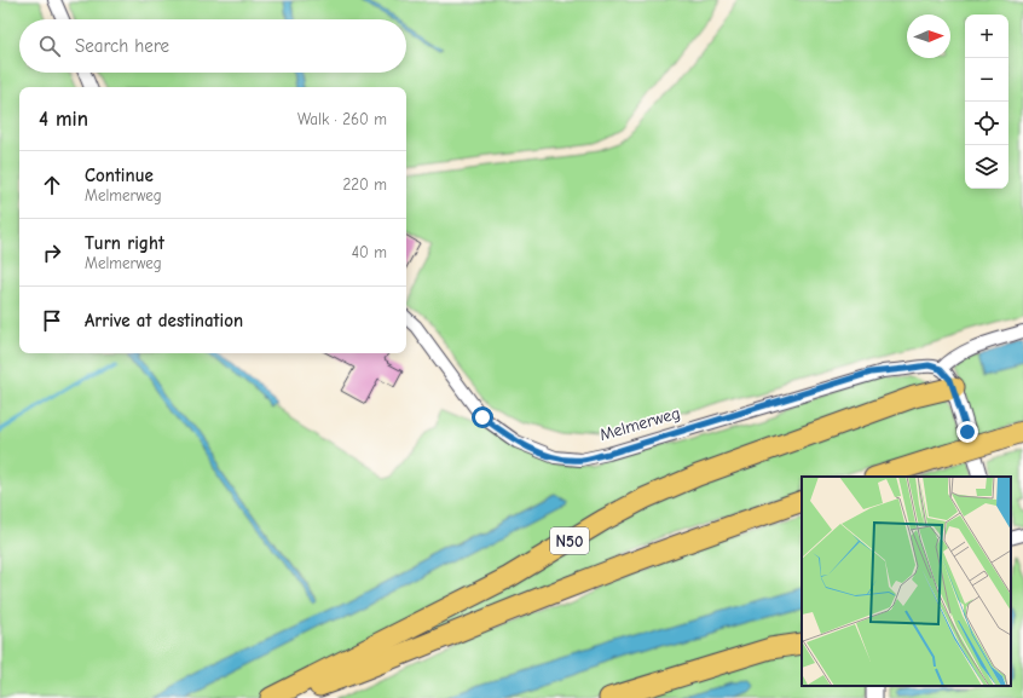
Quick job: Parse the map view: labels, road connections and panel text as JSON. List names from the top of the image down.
{
  "streets": {
    "highway": ["N50"],
    "street": ["Melmerweg"]
  },
  "north": "right",
  "page": {
    "map_buttons": ["+", "−"],
    "search": "Search here",
    "heading": ["4 min", "Walk · 260 m"],
    "list": [
      ["Continue", "Melmerweg", "220 m"],
      ["Turn right", "Melmerweg", "40 m"],
      "Arrive at destination"
    ]
  }
}
